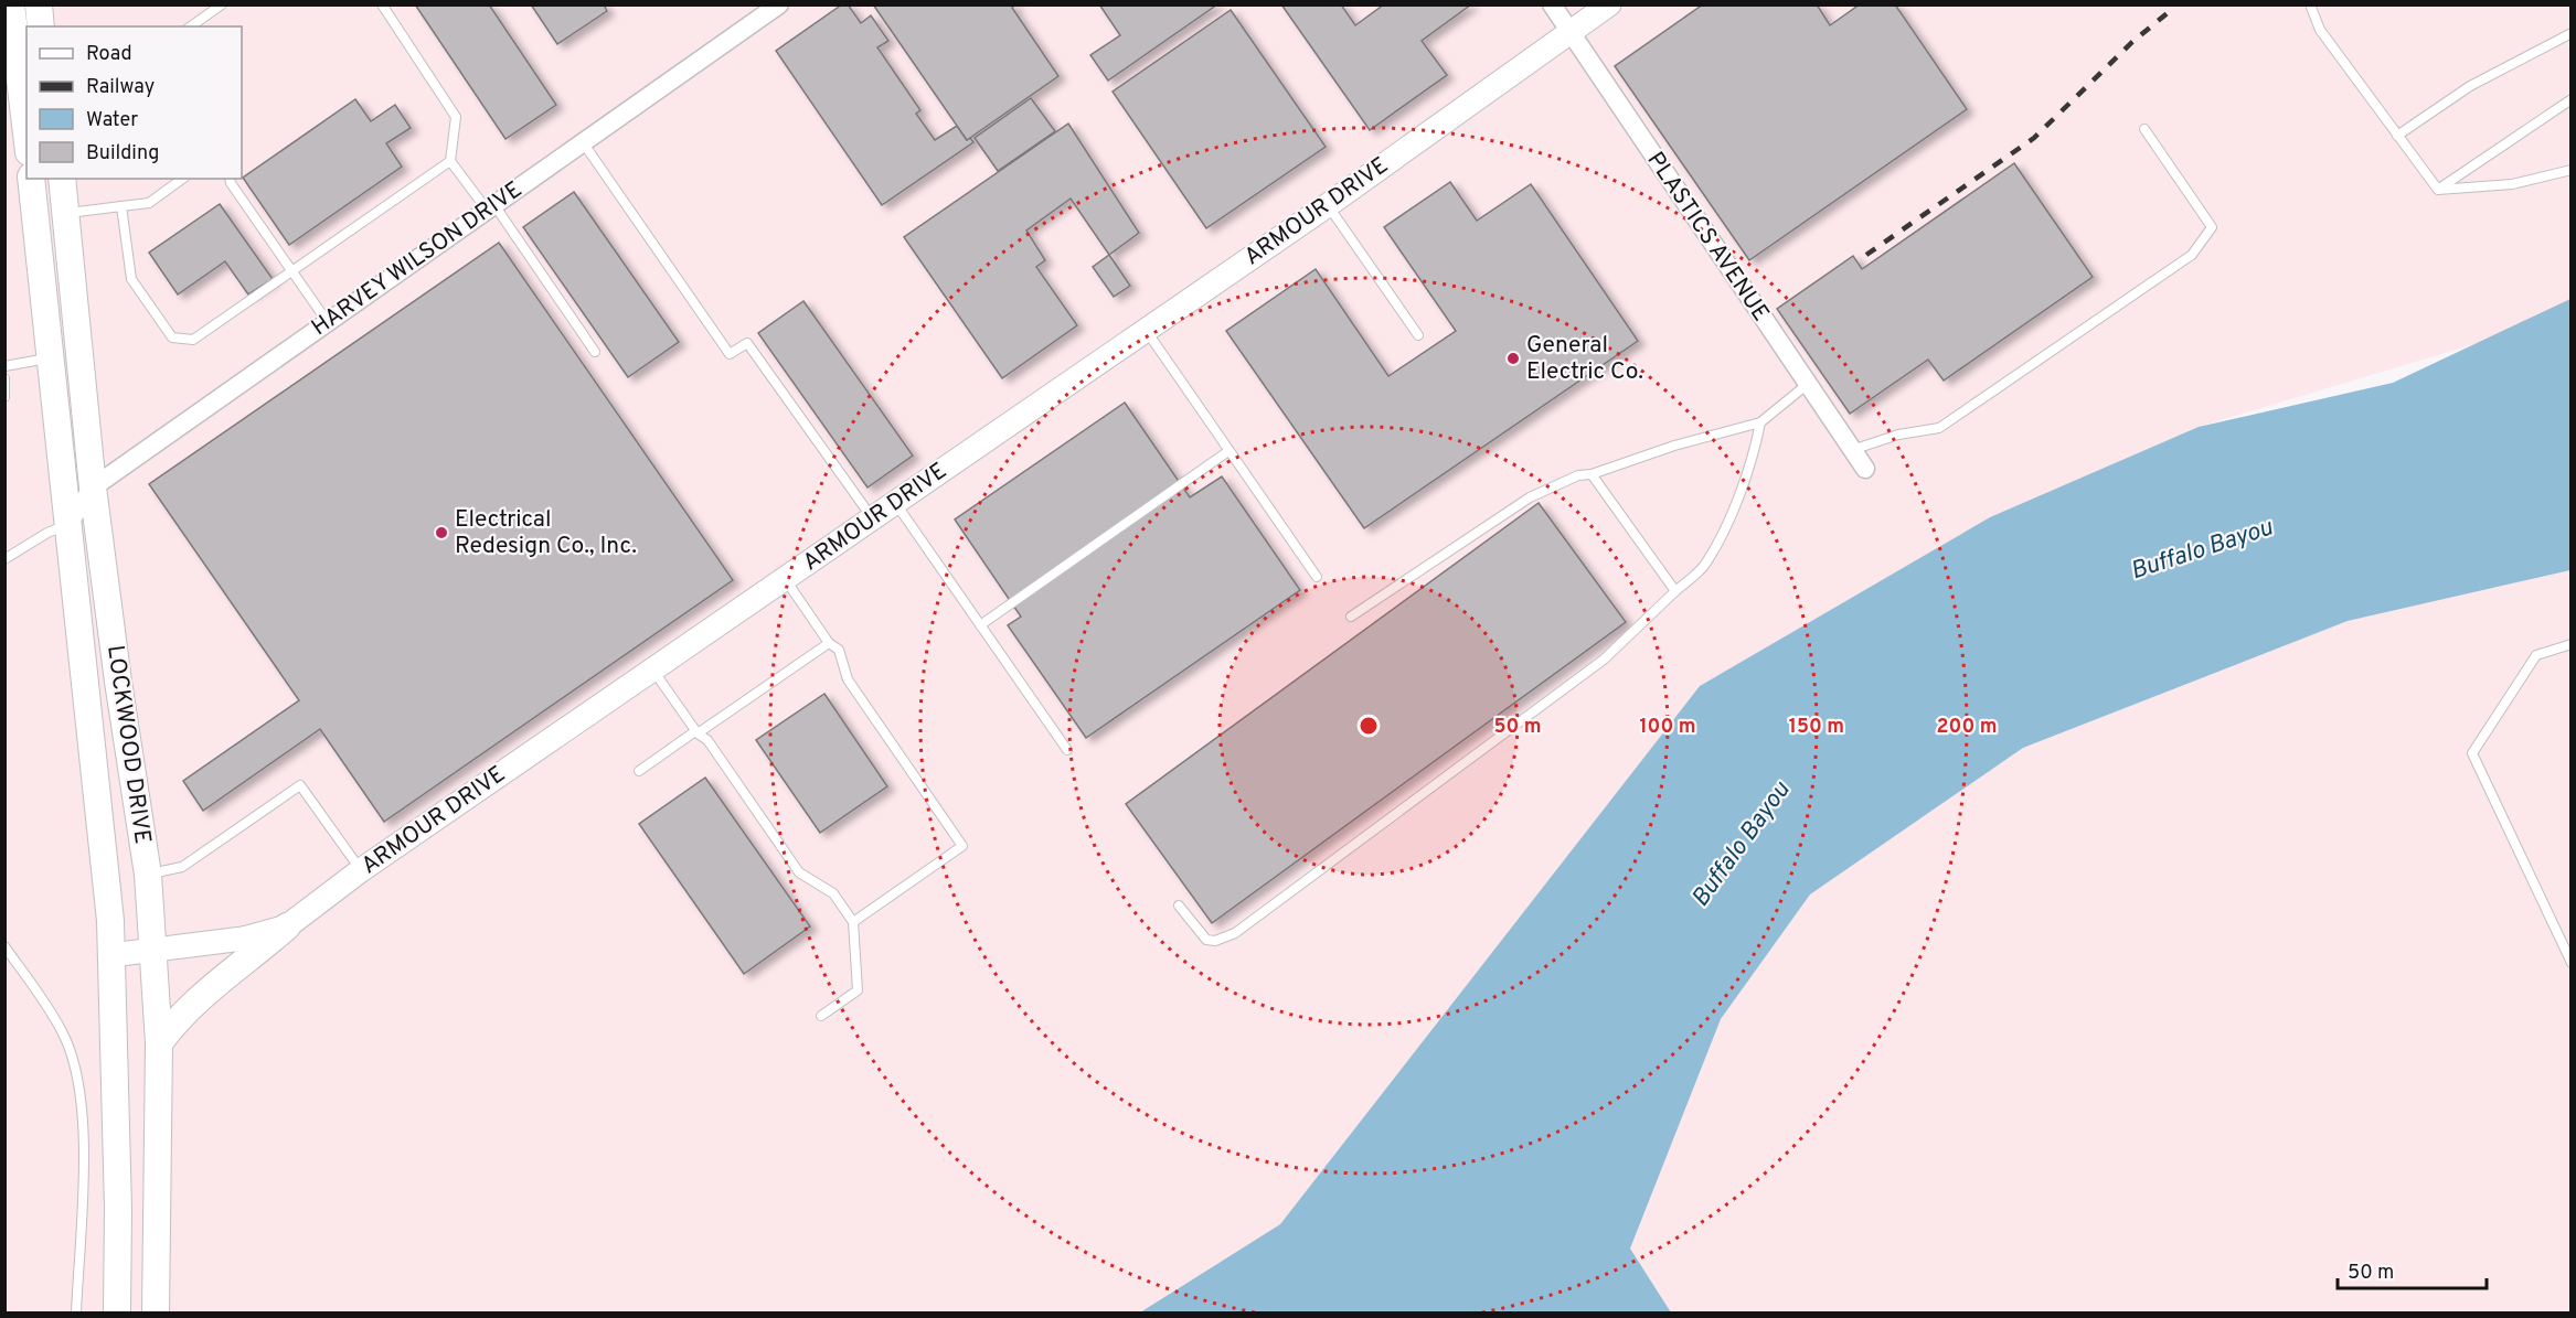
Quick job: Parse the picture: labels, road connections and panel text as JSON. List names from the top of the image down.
{
  "streets": {
    "main road": ["LOCKWOOD DRIVE"],
    "street": ["ARMOUR DRIVE", "PLASTICS AVENUE", "HARVEY WILSON DRIVE"]
  },
  "crossings": [
    ["ARMOUR DRIVE", "PLASTICS AVENUE"],
    ["ARMOUR DRIVE", "LOCKWOOD DRIVE"],
    ["HARVEY WILSON DRIVE", "LOCKWOOD DRIVE"]
  ],
  "water": ["Buffalo Bayou"],
  "places": ["General Electric Co.", "Electrical Redesign Co., Inc."],
  "legend": [
    "Road",
    "Railway",
    "Water",
    "Building"
  ],
  "scale_bar": "50 m",
  "rings": [
    "50 m",
    "100 m",
    "150 m",
    "200 m"
  ]
}
